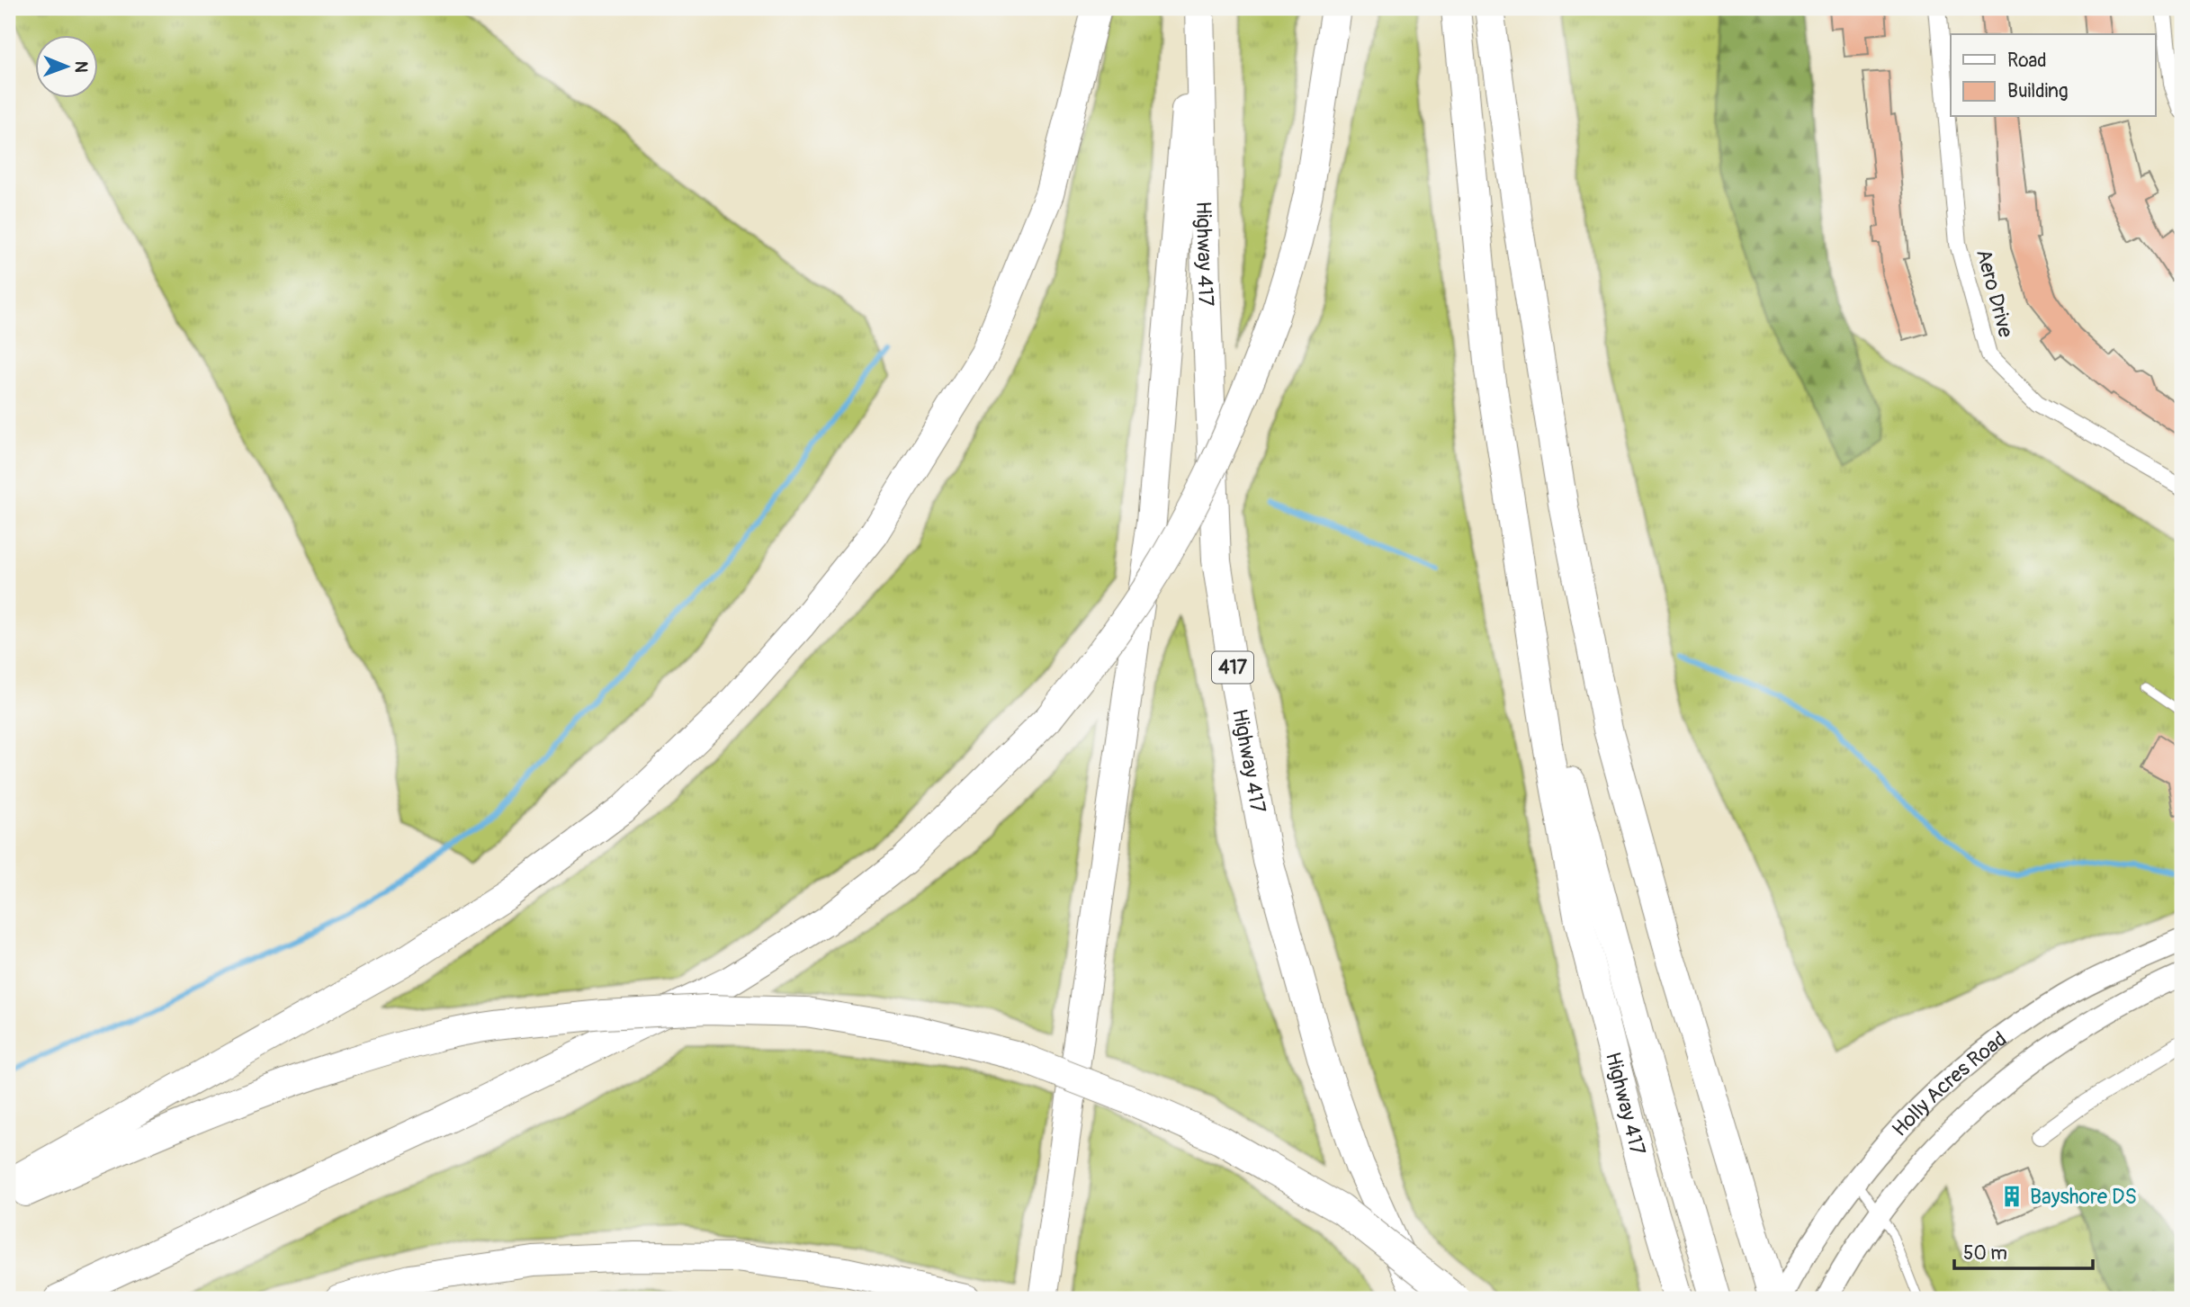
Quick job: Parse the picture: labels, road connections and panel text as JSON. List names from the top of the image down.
{
  "streets": {
    "highway": ["Highway 417", "417"],
    "main road": ["Holly Acres Road"],
    "street": ["Aero Drive"]
  },
  "places": {
    "building": ["Bayshore DS"]
  },
  "legend": ["Road", "Building"],
  "scale_bar": "50 m",
  "north": "right"
}
